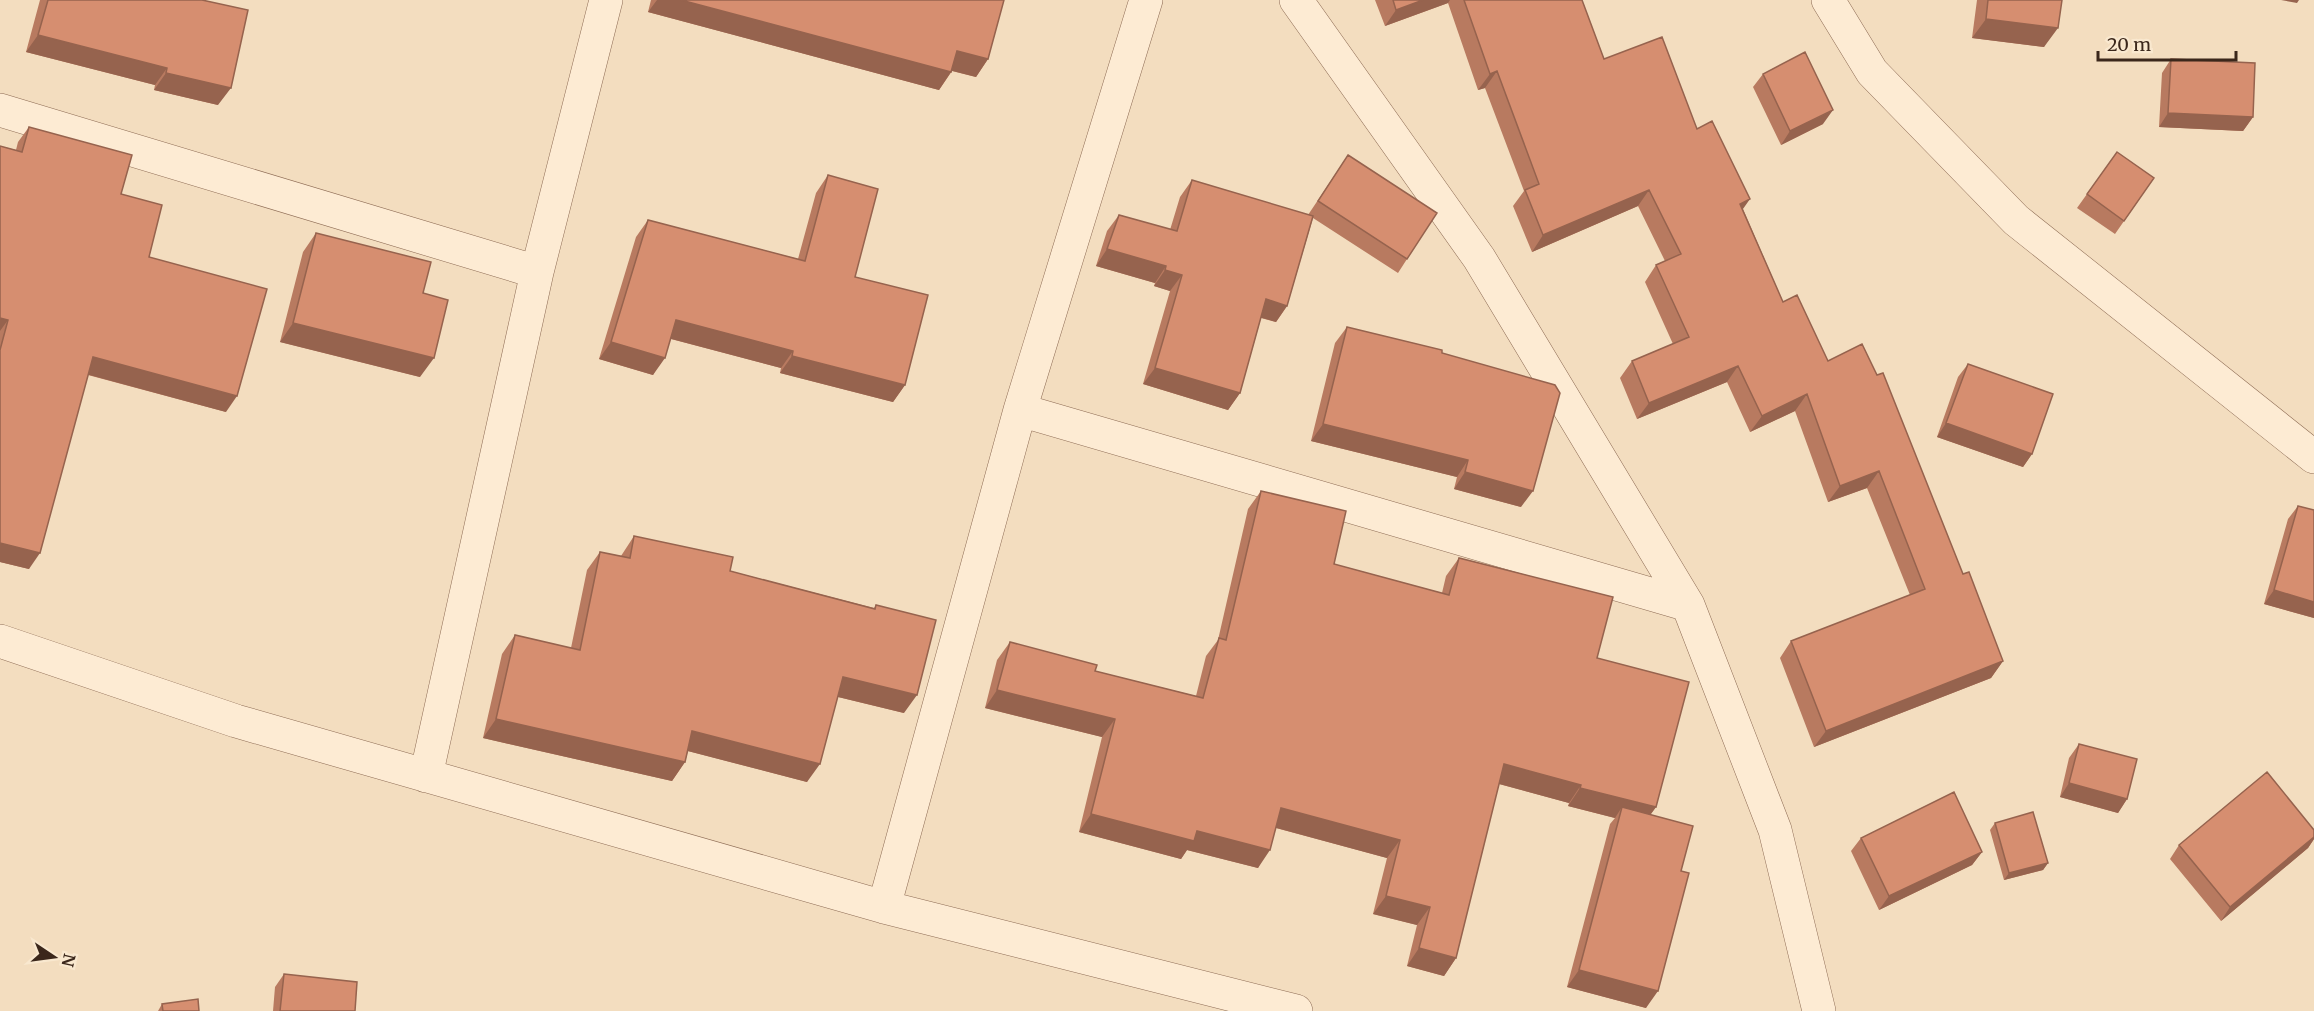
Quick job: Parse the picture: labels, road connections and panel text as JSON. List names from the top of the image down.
{
  "scale_bar": "20 m",
  "north": "right"
}
